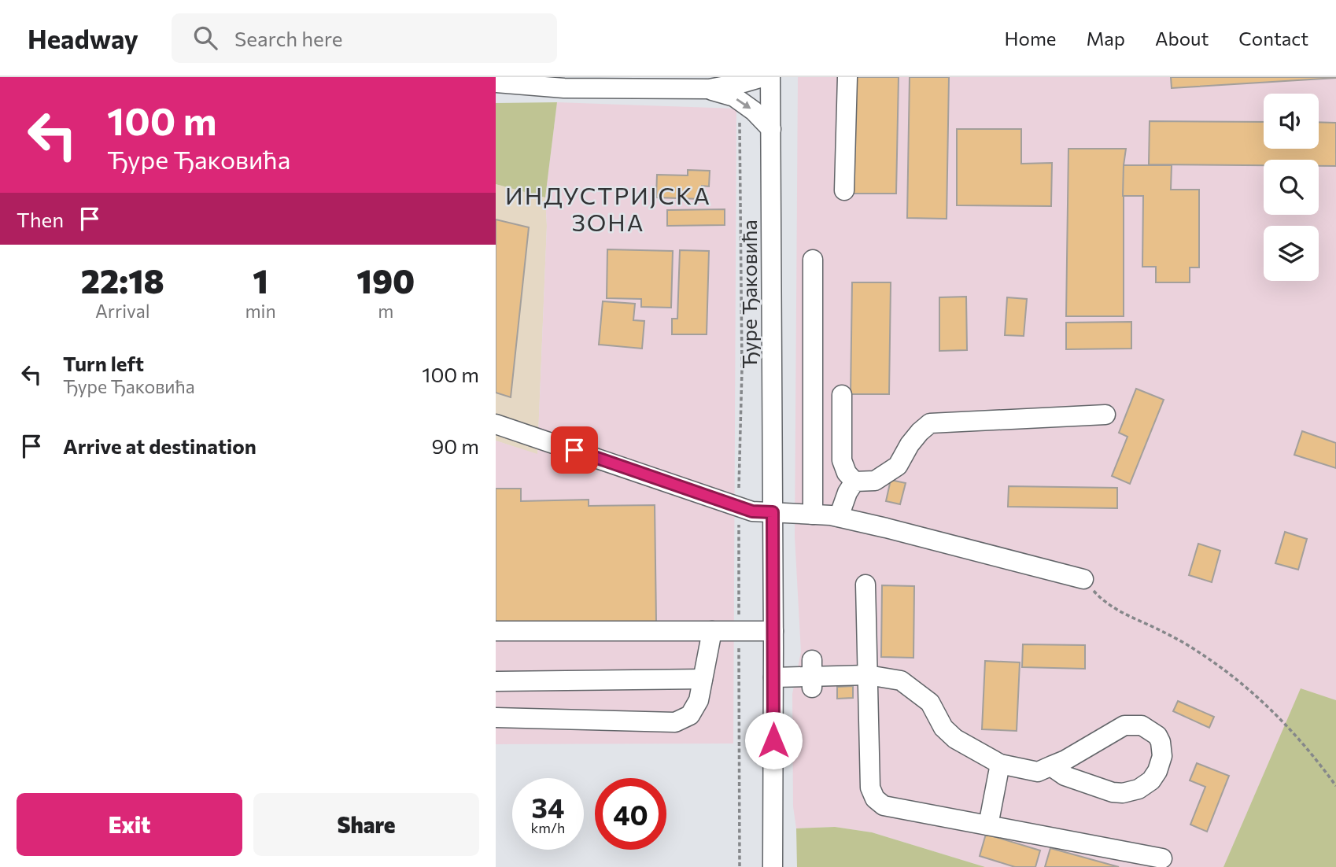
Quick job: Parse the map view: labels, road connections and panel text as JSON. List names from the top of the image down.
{
  "streets": {
    "street": ["Ђуре Ђаковића"]
  },
  "districts": ["ИНДУСТРИЈСКА ЗОНА"],
  "page": {
    "header": "Headway",
    "search": "Search here",
    "nav": [
      "Home",
      "Map",
      "About",
      "Contact"
    ],
    "turn": ["100 m", "Ђуре Ђаковића"],
    "then": "Then",
    "eta": [
      "22:18",
      "Arrival",
      "1",
      "min",
      "190",
      "m"
    ],
    "list": [
      {
        "name": "Turn left",
        "note": "Ђуре Ђаковића",
        "value": "100 m"
      },
      {
        "name": "Arrive at destination",
        "value": "90 m"
      }
    ],
    "speed": "34 km/h",
    "limit": "40",
    "buttons": ["Exit", "Share"]
  }
}
